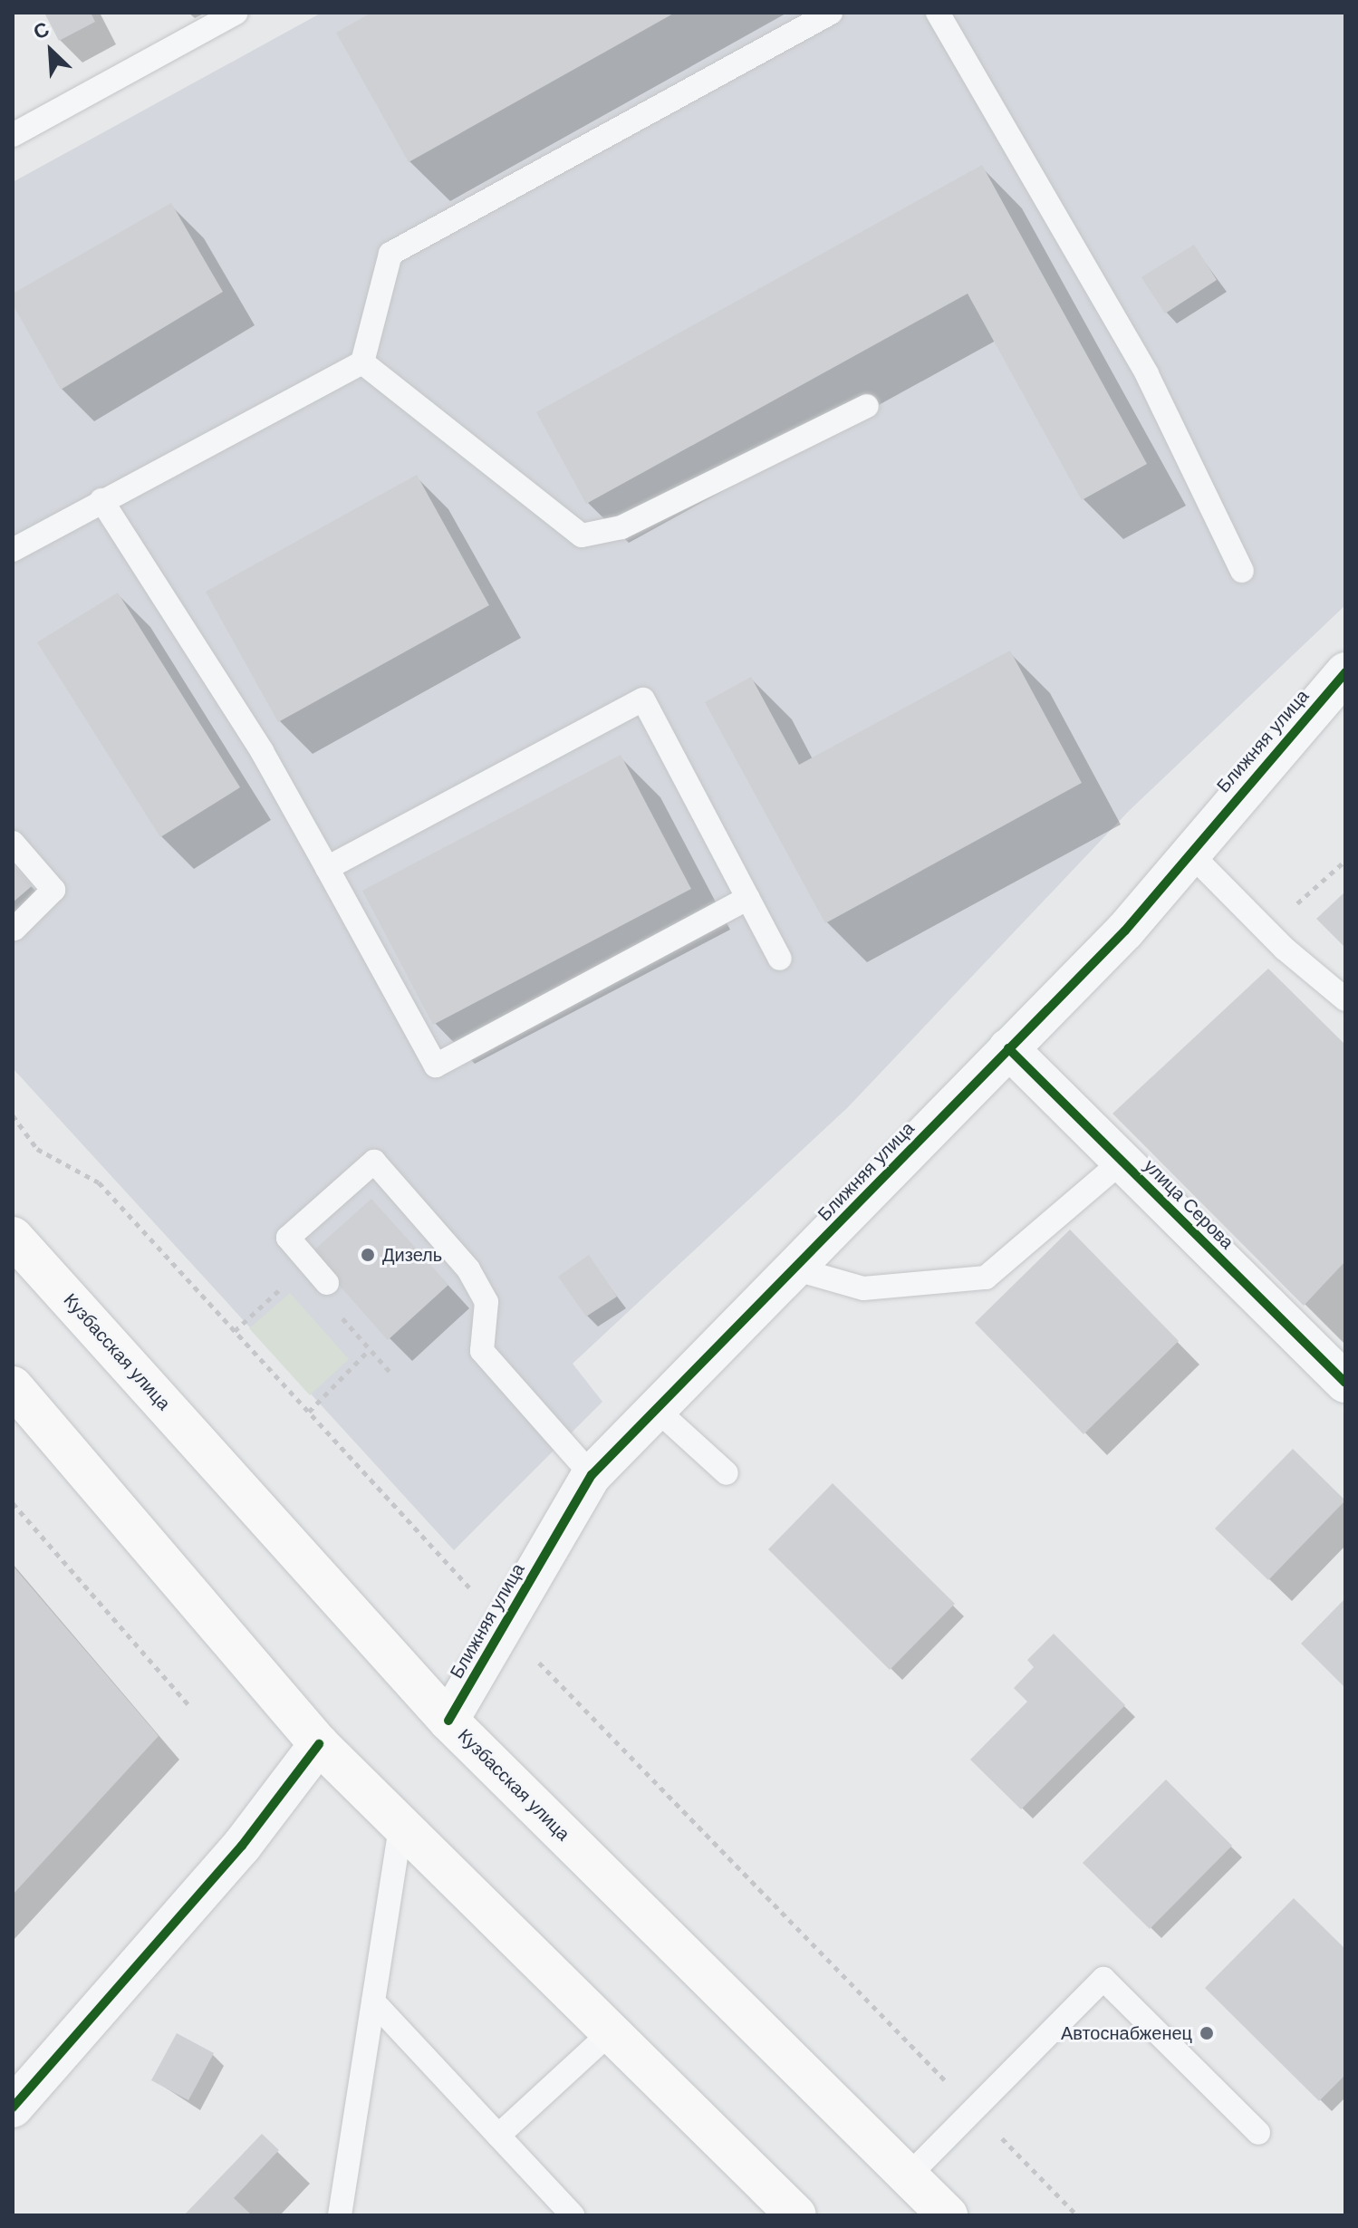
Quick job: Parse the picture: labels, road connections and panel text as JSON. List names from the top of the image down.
{
  "streets": {
    "main road": ["Кузбасская улица"],
    "street": ["Ближняя улица", "улица Серова"]
  },
  "crossings": [
    ["Ближняя улица", "улица Серова"],
    ["Ближняя улица", "Кузбасская улица"]
  ],
  "places": ["Дизель", "Автоснабженец"],
  "north": "top left"
}
